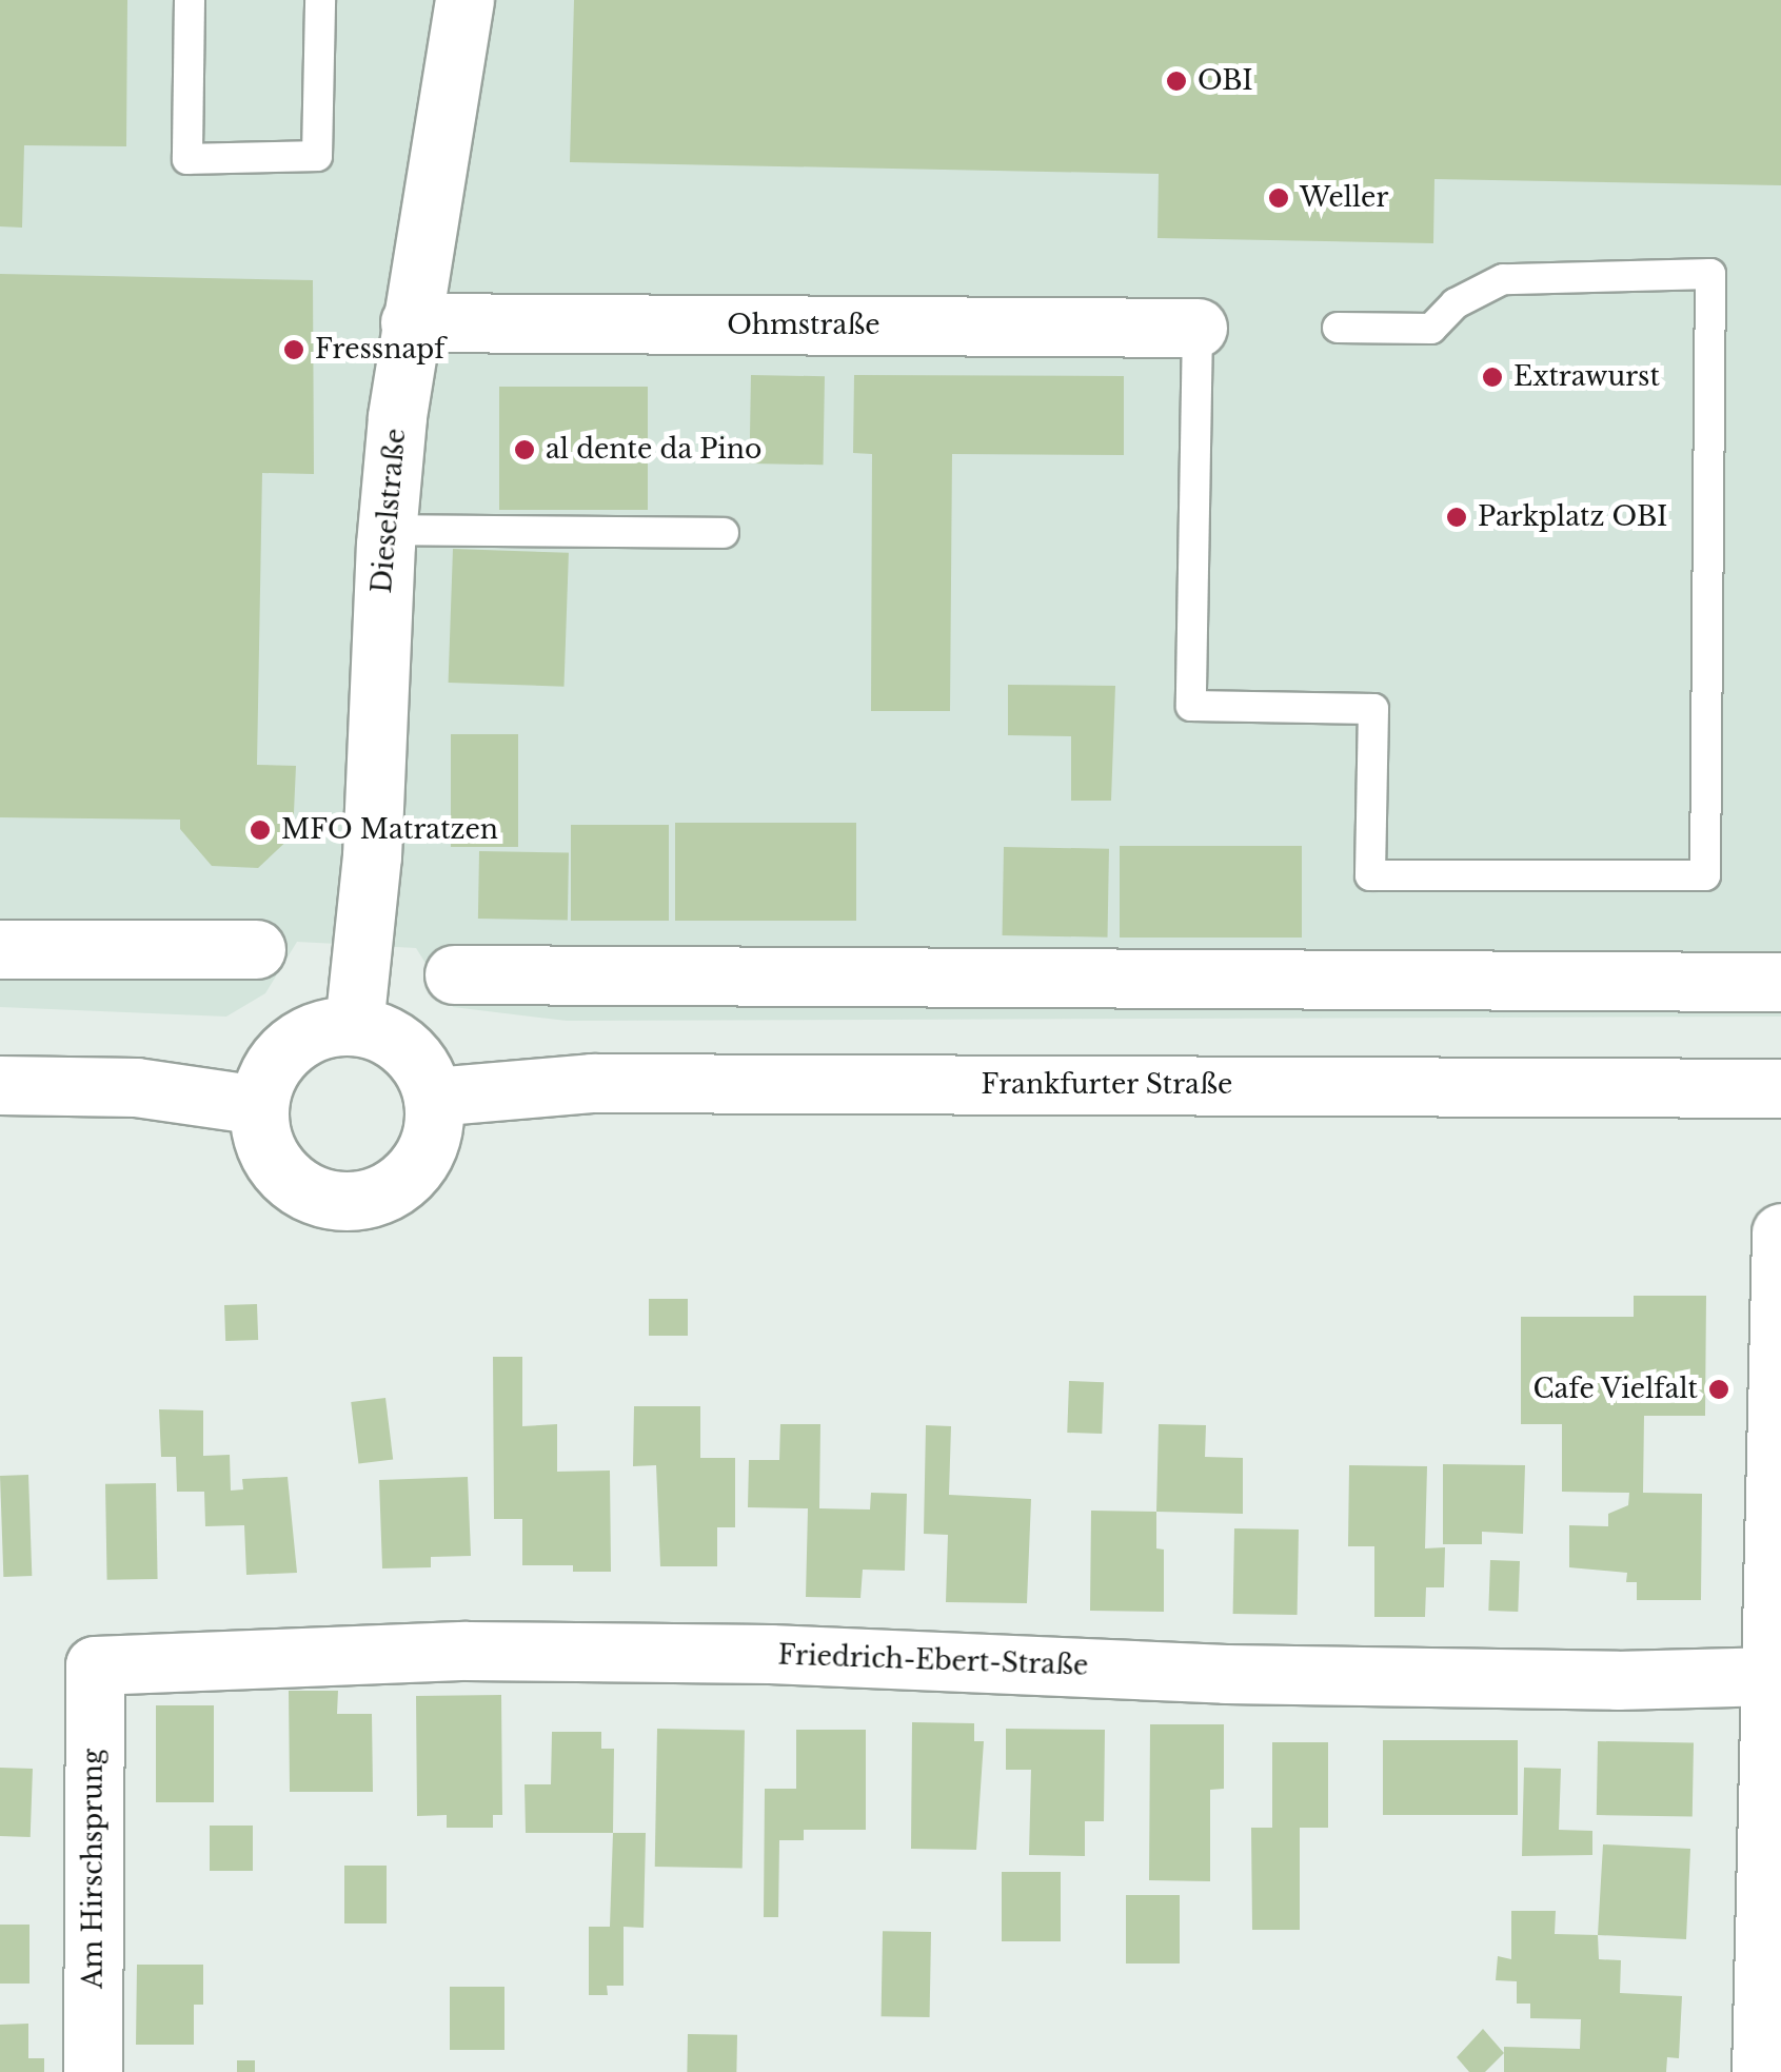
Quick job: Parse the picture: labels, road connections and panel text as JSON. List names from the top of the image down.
{
  "streets": {
    "street": [
      "Ohmstraße",
      "Dieselstraße",
      "Frankfurter Straße",
      "Friedrich-Ebert-Straße",
      "Am Hirschsprung"
    ]
  },
  "crossings": [
    ["Ohmstraße", "Dieselstraße"],
    ["Dieselstraße", "Frankfurter Straße"],
    ["Friedrich-Ebert-Straße", "Am Hirschsprung"]
  ],
  "places": [
    "OBI",
    "Weller",
    "Fressnapf",
    "Extrawurst",
    "al dente da Pino",
    "Parkplatz OBI",
    "MFO Matratzen",
    "Cafe Vielfalt"
  ]
}
